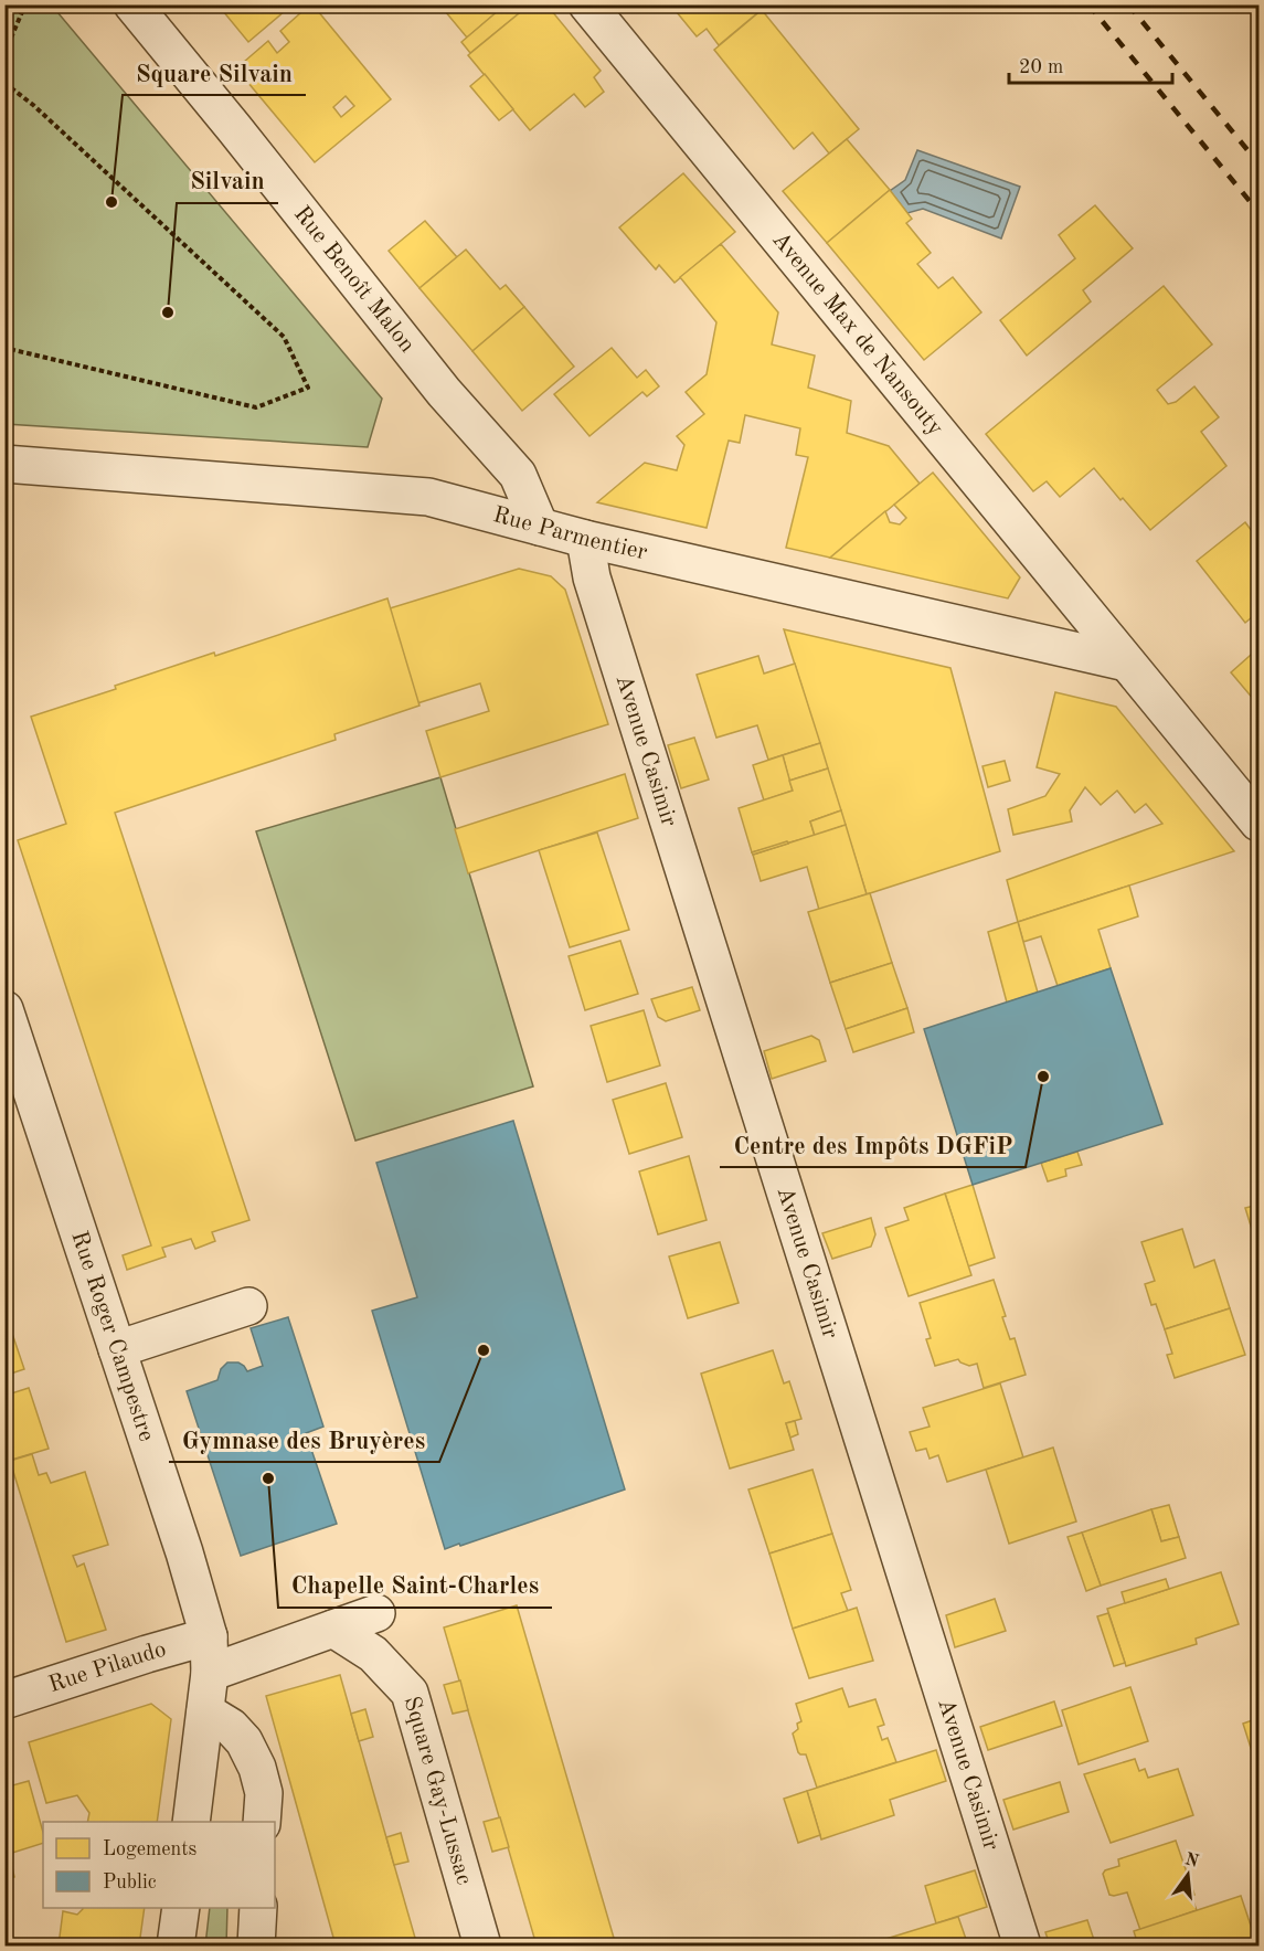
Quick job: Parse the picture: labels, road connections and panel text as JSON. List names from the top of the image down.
{
  "streets": {
    "street": [
      "Rue Benoît Malon",
      "Avenue Max de Nansouty",
      "Rue Parmentier",
      "Avenue Casimir",
      "Rue Roger Campestre",
      "Rue Pilaudo",
      "Square Gay-Lussac"
    ]
  },
  "crossings": [
    ["Rue Benoît Malon", "Rue Parmentier"],
    ["Avenue Max de Nansouty", "Rue Parmentier"],
    ["Rue Parmentier", "Avenue Casimir"],
    ["Rue Roger Campestre", "Rue Pilaudo"]
  ],
  "places": [
    "Square Silvain",
    "Silvain",
    "Centre des Impôts DGFiP",
    "Gymnase des Bruyères",
    "Chapelle Saint-Charles"
  ],
  "legend": ["Logements", "Public"],
  "scale_bar": "20 m",
  "north": "top"
}
